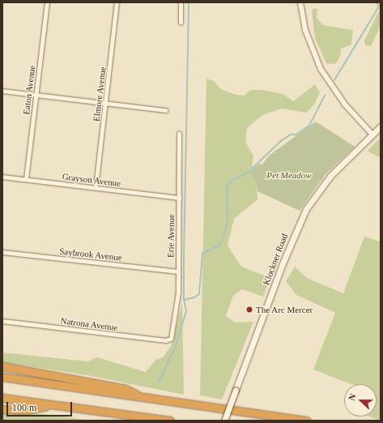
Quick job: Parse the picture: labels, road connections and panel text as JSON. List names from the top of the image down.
{
  "streets": {
    "main road": ["Klockner Road"],
    "street": [
      "Eaton Avenue",
      "Elmore Avenue",
      "Grayson Avenue",
      "Erie Avenue",
      "Saybrook Avenue",
      "Natrona Avenue"
    ]
  },
  "crossings": [
    ["Eaton Avenue", "Grayson Avenue"],
    ["Elmore Avenue", "Grayson Avenue"],
    ["Grayson Avenue", "Erie Avenue"],
    ["Erie Avenue", "Saybrook Avenue"],
    ["Erie Avenue", "Natrona Avenue"]
  ],
  "parks": ["Pet Meadow"],
  "places": ["The Arc Mercer"],
  "scale_bar": "100 m",
  "north": "left"
}
